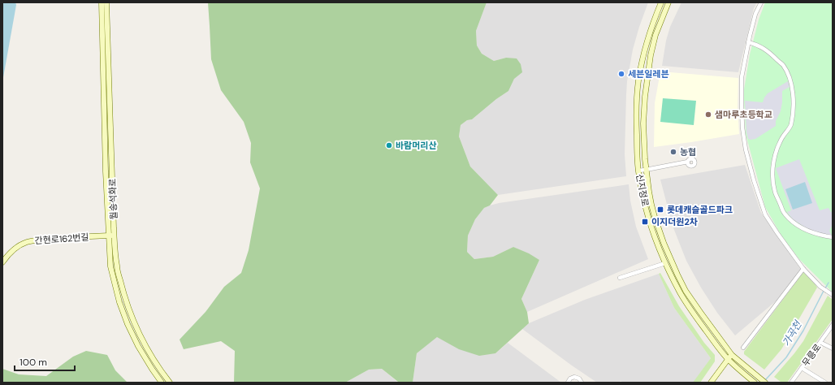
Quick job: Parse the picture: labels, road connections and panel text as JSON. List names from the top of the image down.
{
  "streets": {
    "street": [
      "신지정로",
      "월송석화로",
      "간현로162번길",
      "무릉로"
    ]
  },
  "crossings": [
    ["월송석화로", "간현로162번길"]
  ],
  "water": ["가곡천"],
  "places": {
    "other": [
      "세븐일레븐",
      "샘마루초등학교",
      "바람머리산",
      "농협"
    ],
    "transit": ["롯데캐슬골드파크", "이지더원2차"]
  },
  "scale_bar": "100 m"
}
